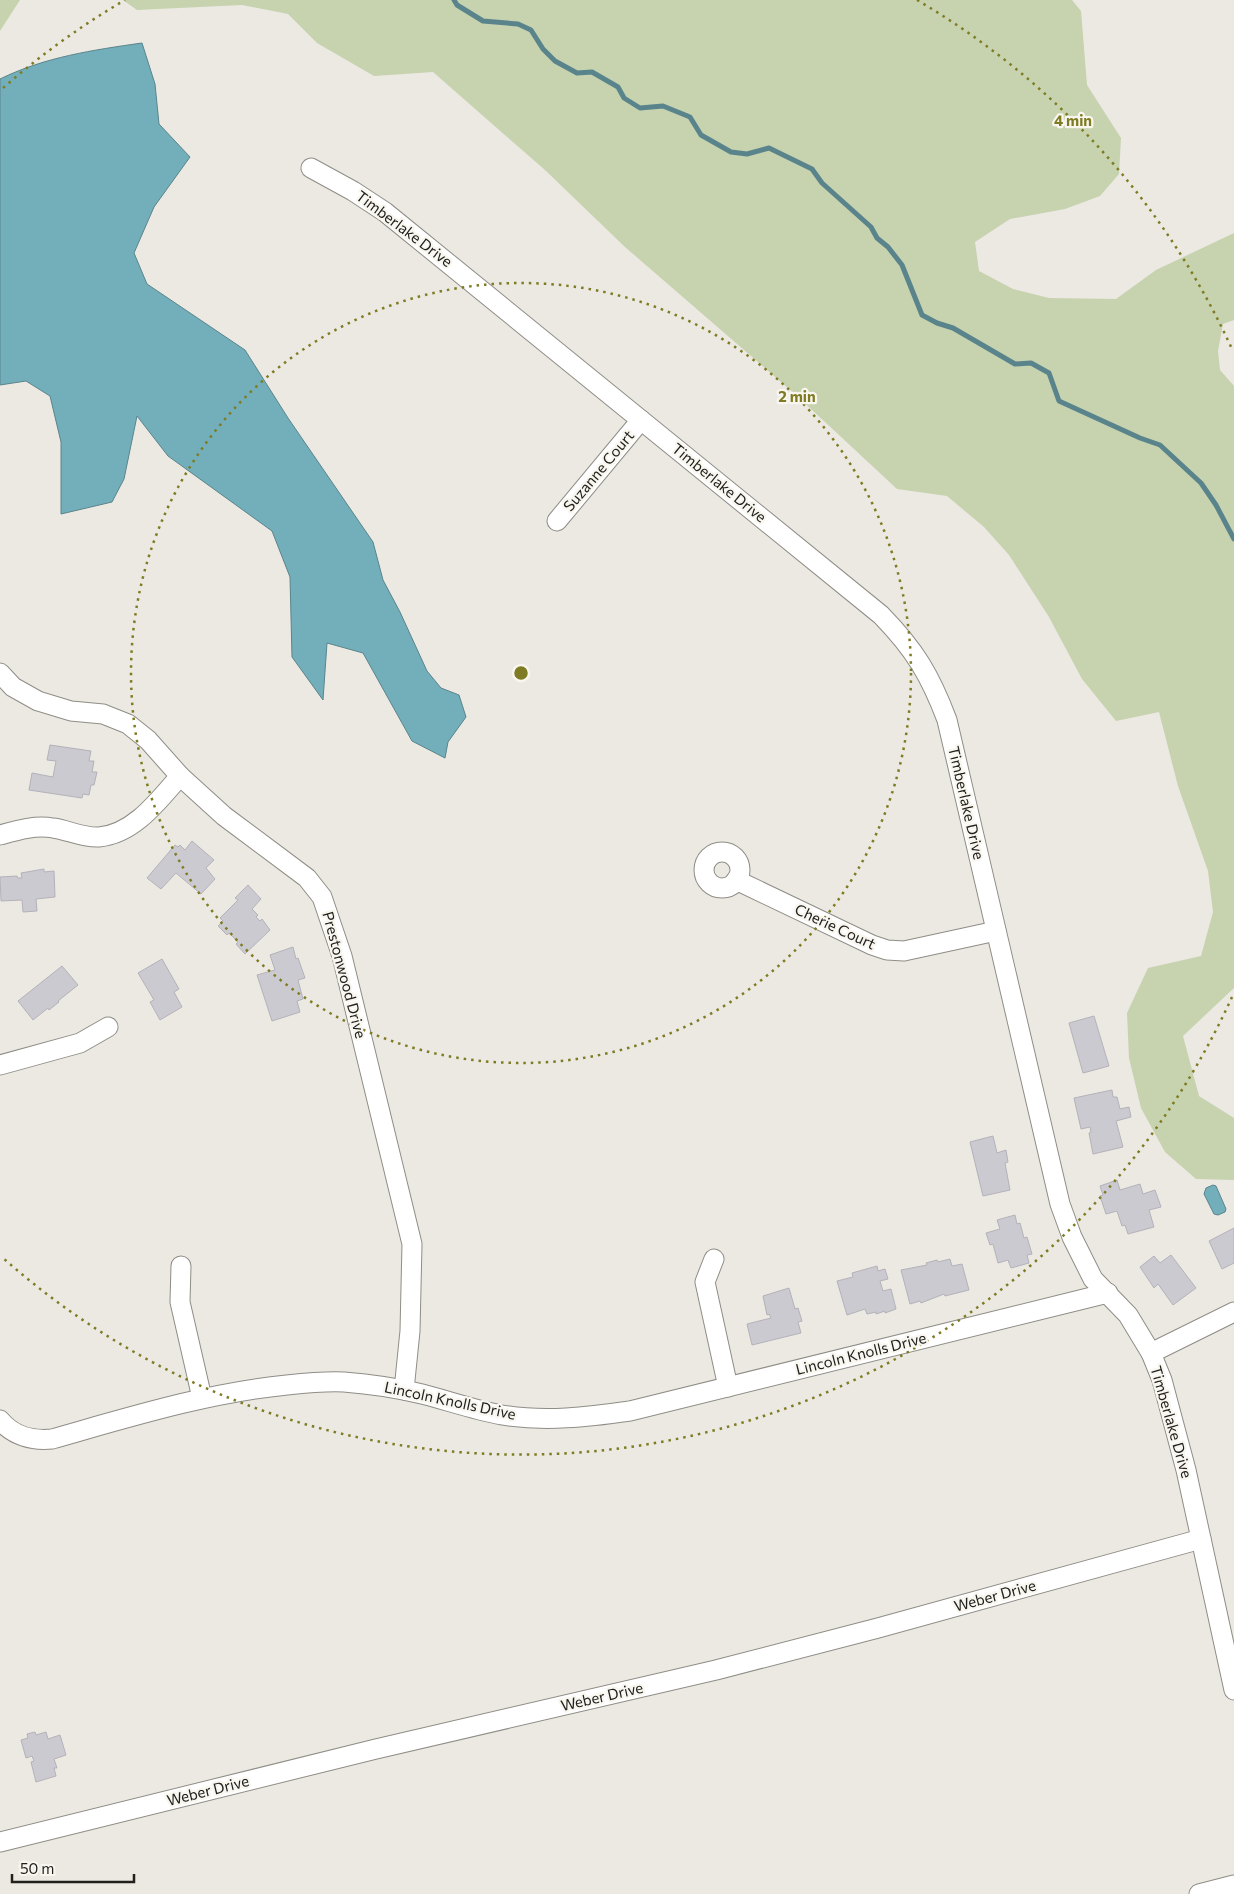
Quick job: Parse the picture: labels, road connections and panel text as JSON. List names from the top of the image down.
{
  "streets": {
    "street": [
      "Timberlake Drive",
      "Suzanne Court",
      "Cherie Court",
      "Prestonwood Drive",
      "Lincoln Knolls Drive",
      "Weber Drive"
    ]
  },
  "crossings": [
    ["Timberlake Drive", "Suzanne Court"],
    ["Timberlake Drive", "Cherie Court"],
    ["Timberlake Drive", "Lincoln Knolls Drive"],
    ["Timberlake Drive", "Weber Drive"],
    ["Prestonwood Drive", "Lincoln Knolls Drive"]
  ],
  "scale_bar": "50 m",
  "rings": ["4 min", "2 min"]
}
